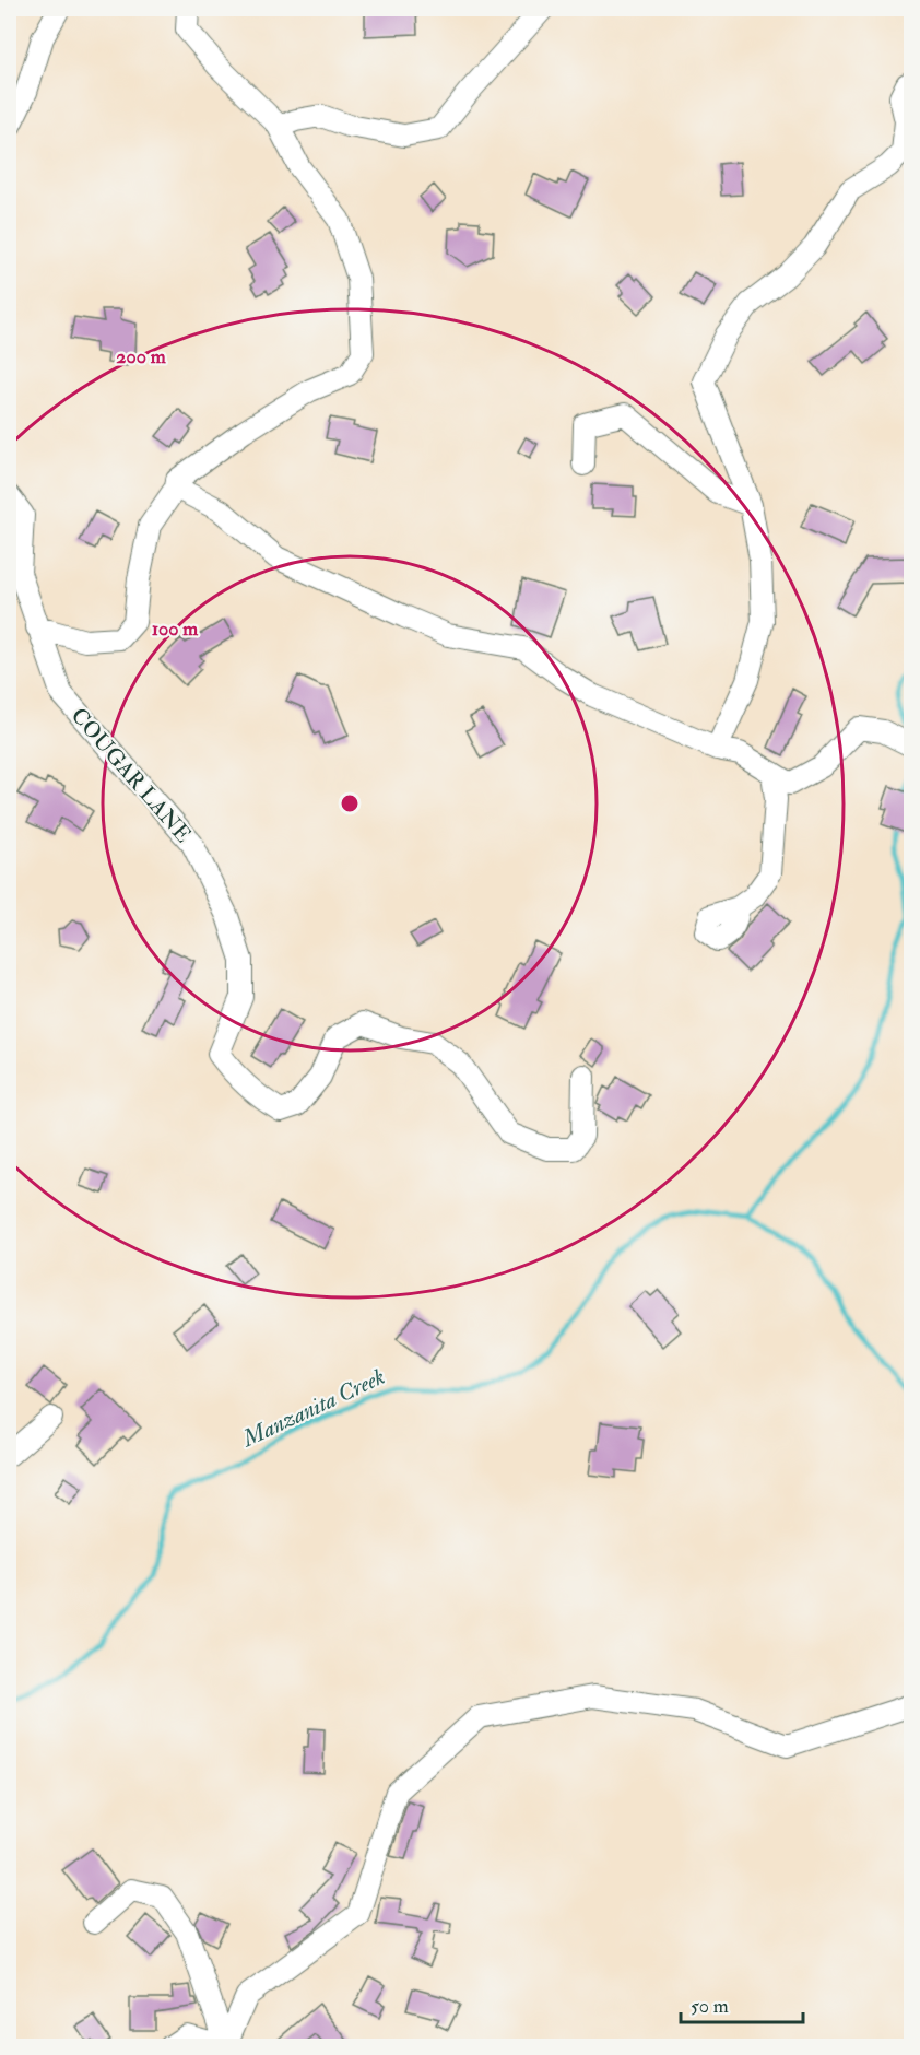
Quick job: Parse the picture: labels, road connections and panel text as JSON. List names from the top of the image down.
{
  "streets": {
    "street": ["COUGAR LANE"]
  },
  "water": ["Manzanita Creek"],
  "scale_bar": "50 m",
  "rings": ["200 m", "100 m"]
}
